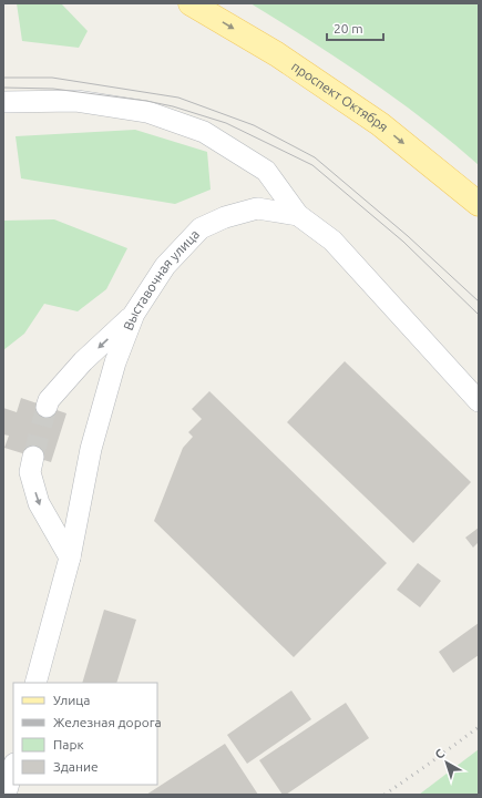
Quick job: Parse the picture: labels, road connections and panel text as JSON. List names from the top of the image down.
{
  "streets": {
    "main road": ["проспект Октября"],
    "street": ["Выставочная улица"]
  },
  "one_way": ["проспект Октября"],
  "legend": [
    "Улица",
    "Железная дорога",
    "Парк",
    "Здание"
  ],
  "scale_bar": "20 m",
  "north": "top left"
}
